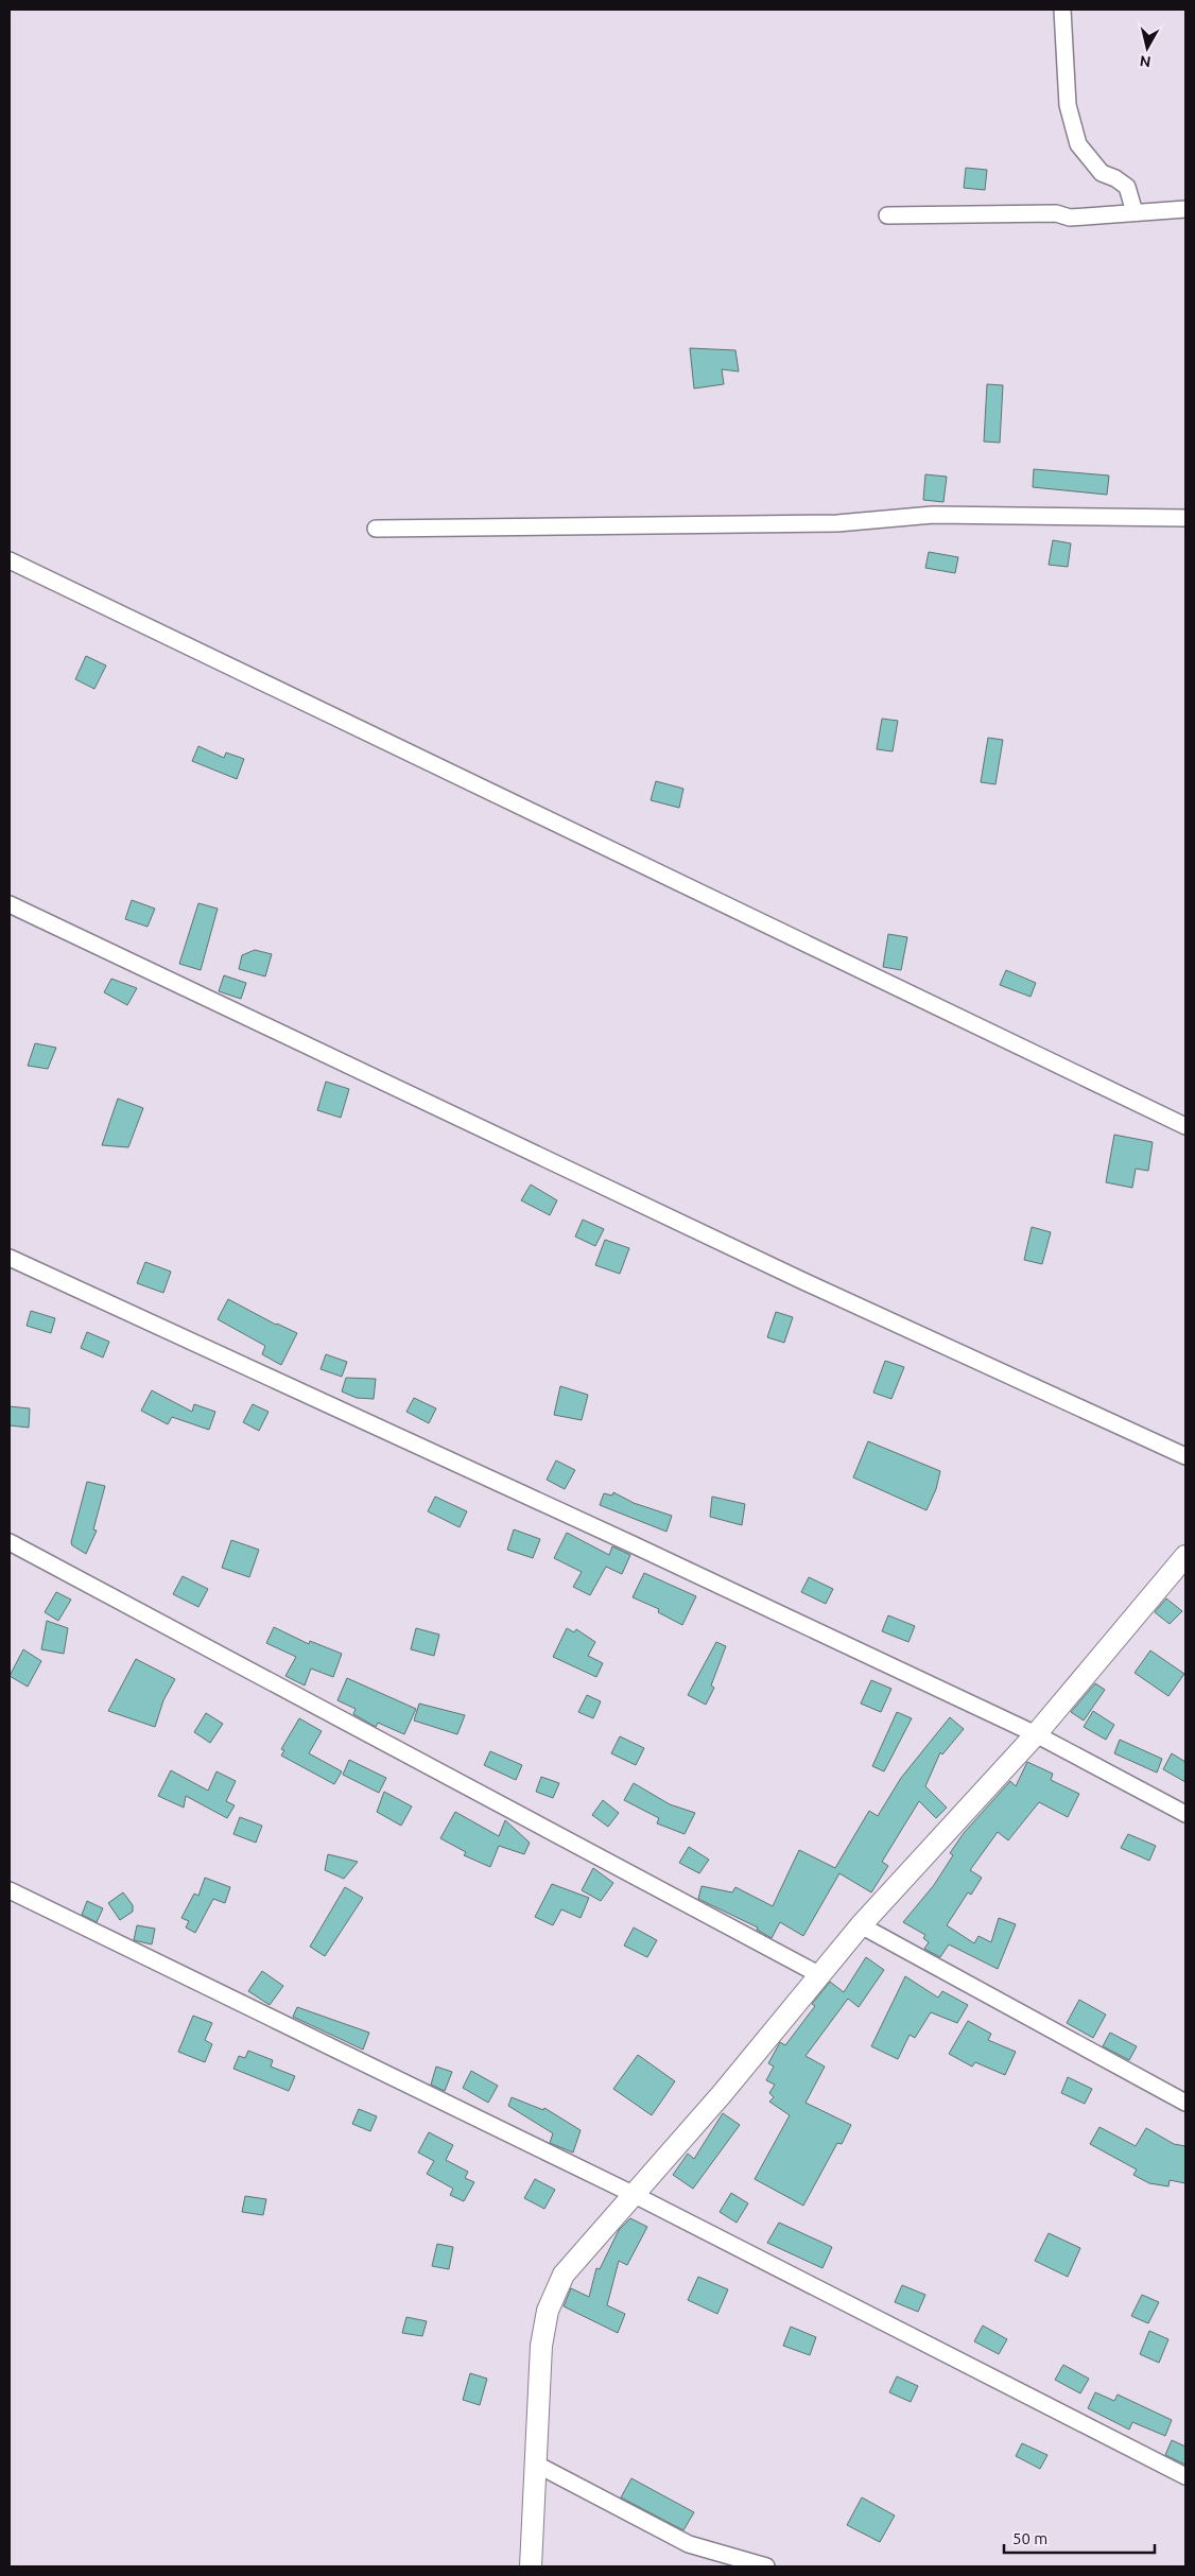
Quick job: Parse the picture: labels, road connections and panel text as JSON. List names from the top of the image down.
{
  "scale_bar": "50 m",
  "north": "bottom"
}
